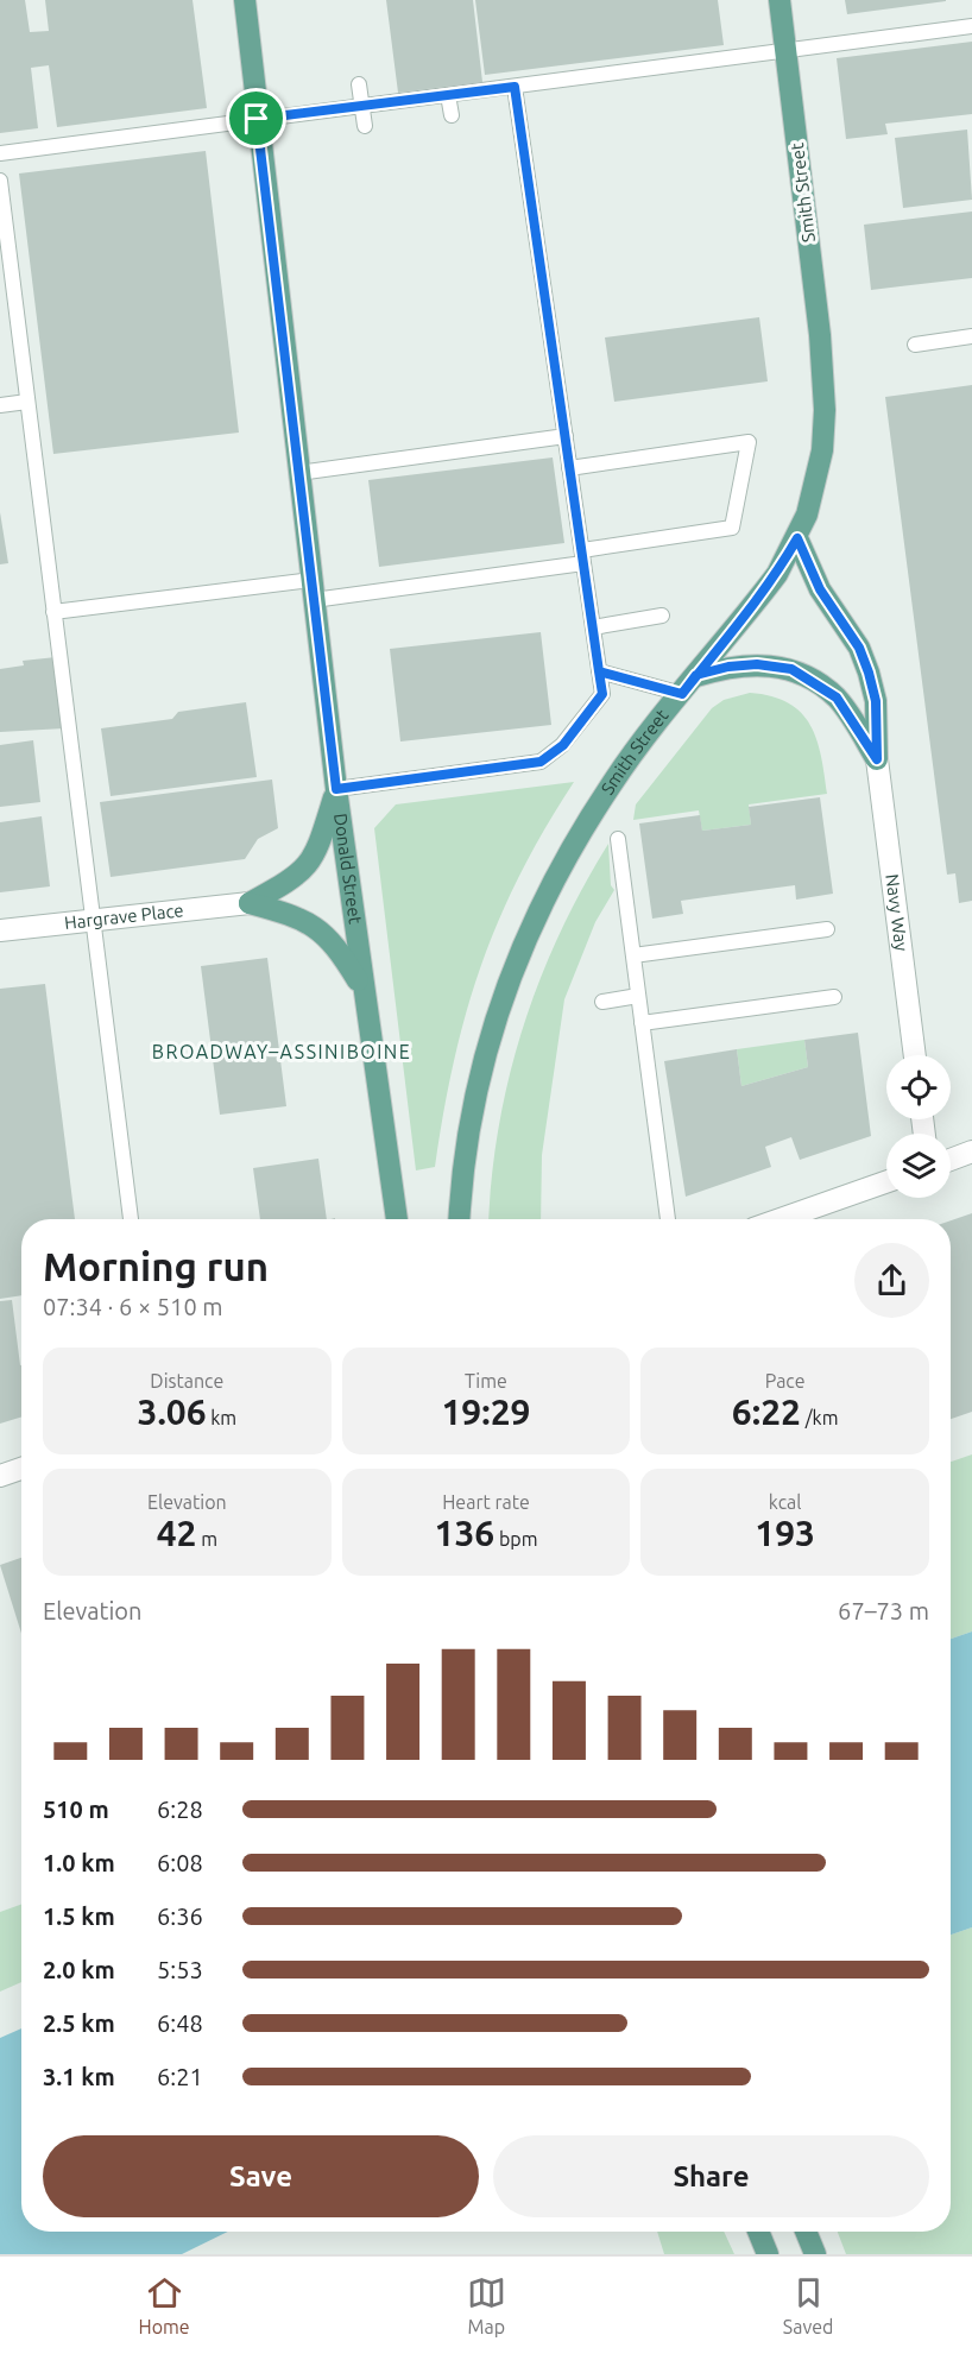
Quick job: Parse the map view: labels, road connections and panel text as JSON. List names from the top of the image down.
{
  "streets": {
    "main road": ["Smith Street", "Donald Street"],
    "street": ["Navy Way", "Hargrave Place"]
  },
  "districts": ["BROADWAY–ASSINIBOINE"],
  "page": {
    "heading": ["Morning run", "07:34 · 6 × 510 m"],
    "stats": [
      ["Distance", "3.06 km"],
      ["Time", "19:29"],
      ["Pace", "6:22 /km"],
      ["Elevation", "42 m"],
      ["Heart rate", "136 bpm"],
      ["kcal", "193"]
    ],
    "chart": ["Elevation", "67–73 m"],
    "list": [
      {
        "name": "510 m",
        "note": "6:28"
      },
      {
        "name": "1.0 km",
        "note": "6:08"
      },
      {
        "name": "1.5 km",
        "note": "6:36"
      },
      {
        "name": "2.0 km",
        "note": "5:53"
      },
      {
        "name": "2.5 km",
        "note": "6:48"
      },
      {
        "name": "3.1 km",
        "note": "6:21"
      }
    ],
    "buttons": ["Save", "Share"],
    "tabs": ["Home", "Map", "Saved"]
  }
}
